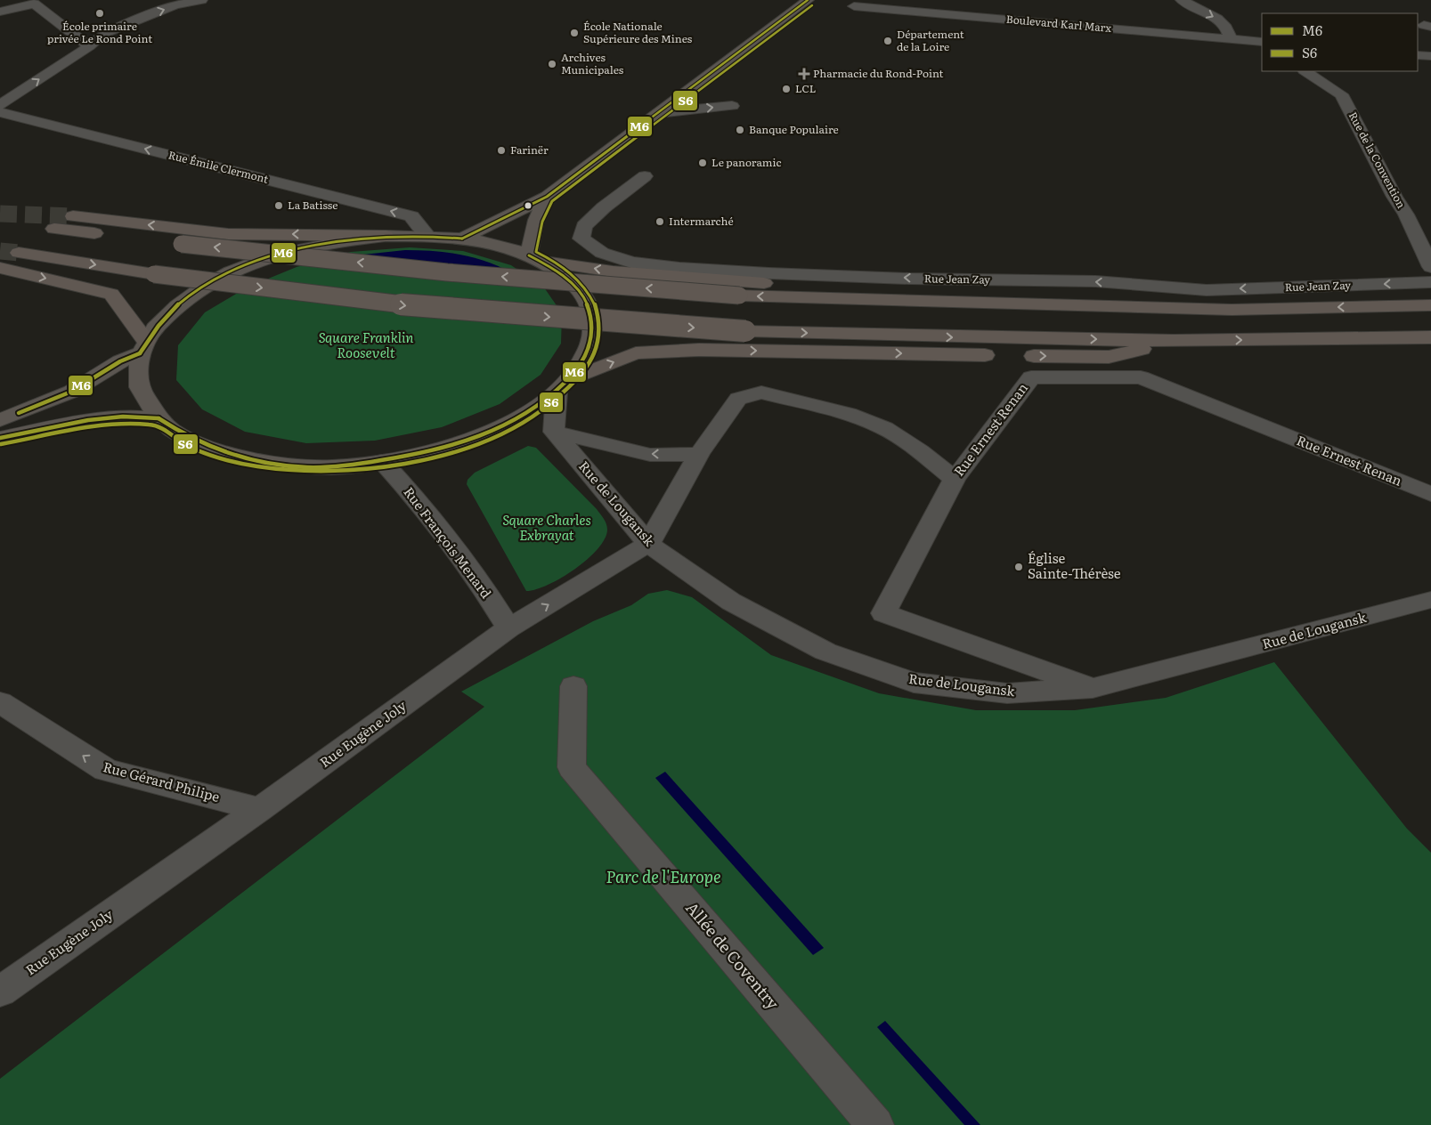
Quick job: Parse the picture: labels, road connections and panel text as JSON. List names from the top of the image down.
{
  "streets": {
    "street": [
      "Boulevard Karl Marx",
      "Rue de la Convention",
      "Rue Émile Clermont",
      "Rue Jean Zay",
      "Rue Ernest Renan",
      "Rue de Lougansk",
      "Rue François Menard",
      "Rue Eugène Joly",
      "Rue Gérard Philipe",
      "Allée de Coventry"
    ]
  },
  "crossings": [
    ["Rue Ernest Renan", "Rue de Lougansk"],
    ["Rue Ernest Renan", "Rue Eugène Joly"],
    ["Rue de Lougansk", "Rue Eugène Joly"],
    ["Rue François Menard", "Rue Eugène Joly"],
    ["Rue Eugène Joly", "Rue Gérard Philipe"]
  ],
  "one_way": ["Rue Émile Clermont", "Rue Jean Zay", "Rue Gérard Philipe"],
  "parks": ["Square Franklin Roosevelt", "Square Charles Exbrayat", "Parc de l'Europe"],
  "places": {
    "other": [
      "École primaire privée Le Rond Point",
      "École Nationale Supérieure des Mines",
      "Département de la Loire",
      "Archives Municipales",
      "LCL",
      "Banque Populaire",
      "Farinër",
      "Le panoramic",
      "La Batisse",
      "Intermarché",
      "Église Sainte-Thérèse"
    ],
    "health": ["Pharmacie du Rond-Point"]
  },
  "lines": ["transit line M6", "transit line S6"],
  "legend": ["M6", "S6"]
}
